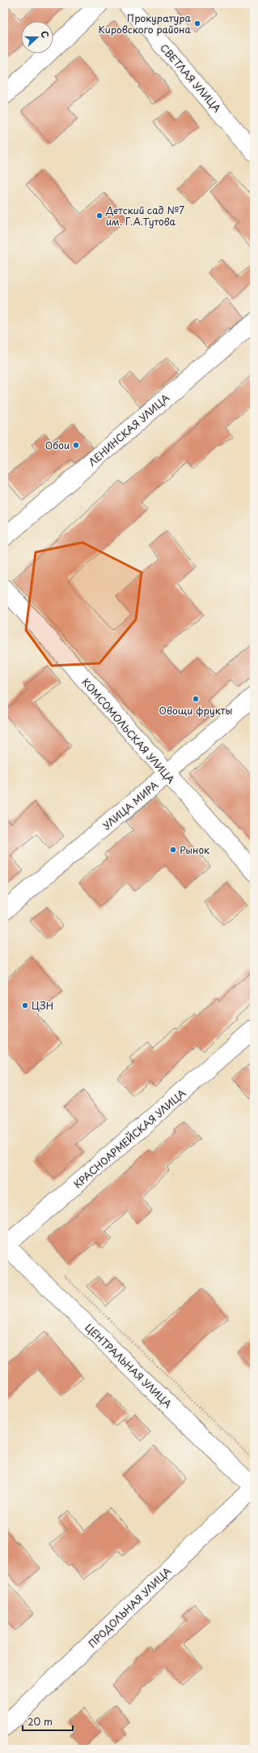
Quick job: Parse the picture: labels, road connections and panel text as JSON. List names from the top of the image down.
{
  "streets": {
    "street": [
      "СВЕТЛАЯ УЛИЦА",
      "ЛЕНИНСКАЯ УЛИЦА",
      "КОМСОМОЛЬСКАЯ УЛИЦА",
      "УЛИЦА МИРА",
      "КРАСНОАРМЕЙСКАЯ УЛИЦА",
      "ЦЕНТРАЛЬНАЯ УЛИЦА",
      "ПРОДОЛЬНАЯ УЛИЦА"
    ]
  },
  "crossings": [
    ["КОМСОМОЛЬСКАЯ УЛИЦА", "УЛИЦА МИРА"],
    ["КРАСНОАРМЕЙСКАЯ УЛИЦА", "ЦЕНТРАЛЬНАЯ УЛИЦА"],
    ["ЦЕНТРАЛЬНАЯ УЛИЦА", "ПРОДОЛЬНАЯ УЛИЦА"]
  ],
  "places": [
    "Прокуратура Кировского района",
    "Детский сад №7 им. Г.А.Тутова",
    "Обои",
    "Овощи фрукты",
    "Рынок",
    "ЦЗН"
  ],
  "scale_bar": "20 m",
  "north": "right"
}
